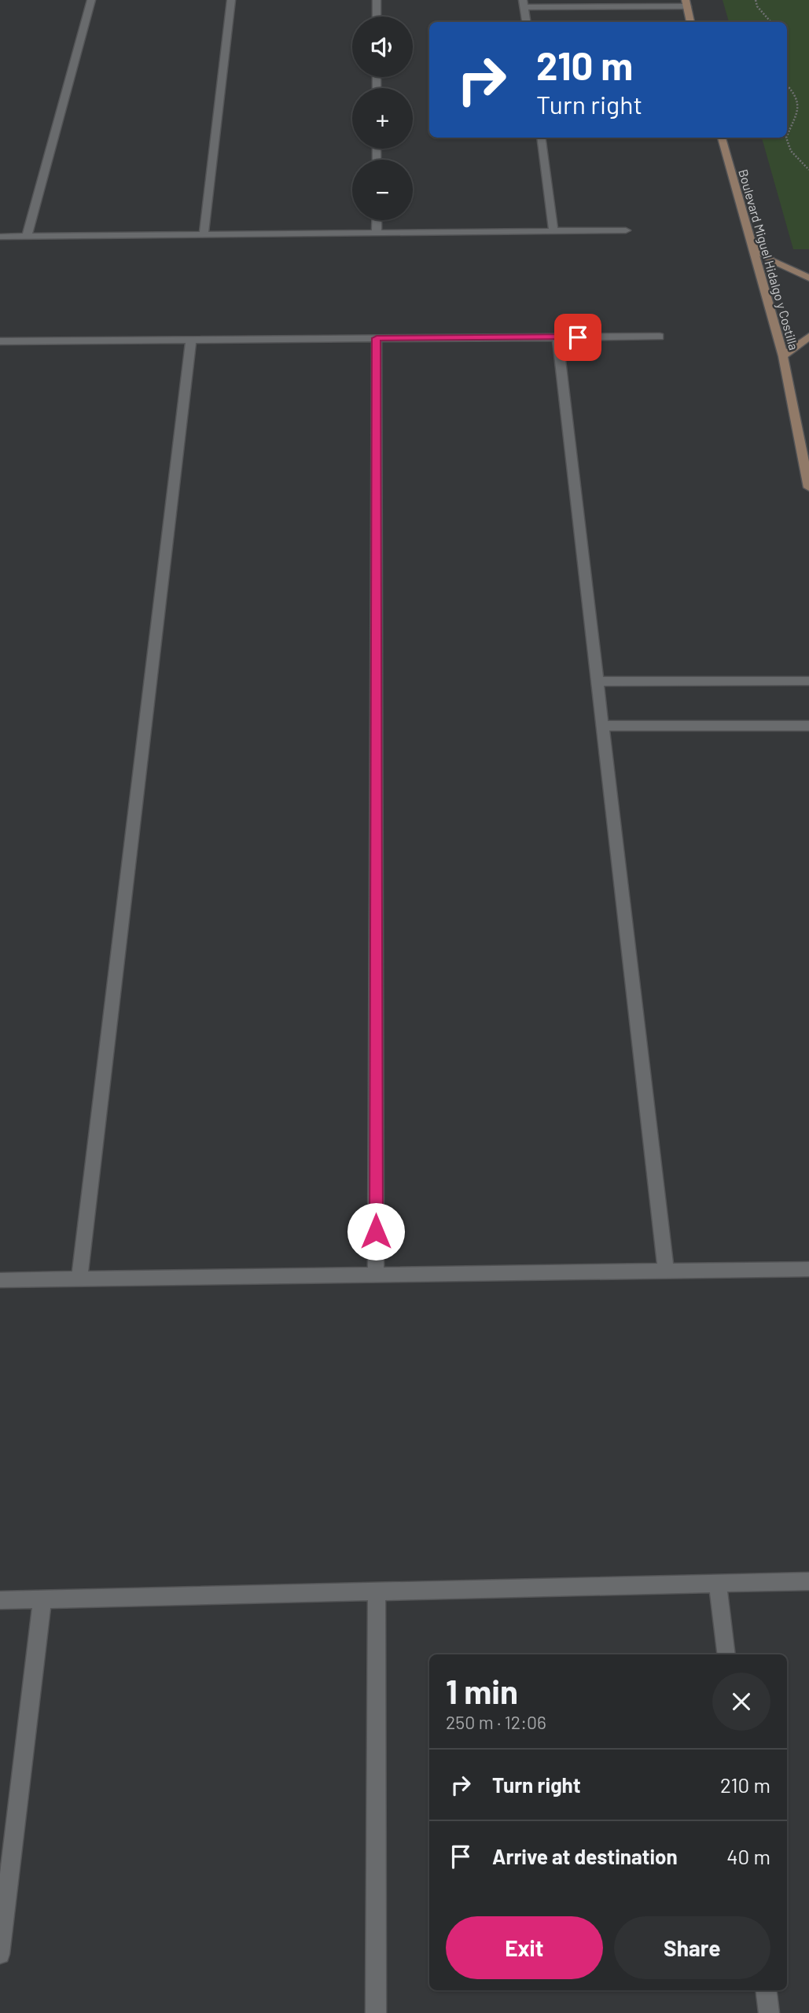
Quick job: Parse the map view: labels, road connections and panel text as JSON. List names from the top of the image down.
{
  "streets": {
    "street": ["Boulevard Miguel Hidalgo y Costilla"]
  },
  "page": {
    "map_buttons": ["+", "−"],
    "turn": ["210 m", "Turn right"],
    "heading": ["1 min", "250 m · 12:06"],
    "list": [
      {
        "name": "Turn right",
        "value": "210 m"
      },
      {
        "name": "Arrive at destination",
        "value": "40 m"
      }
    ],
    "buttons": ["Exit", "Share"]
  }
}
